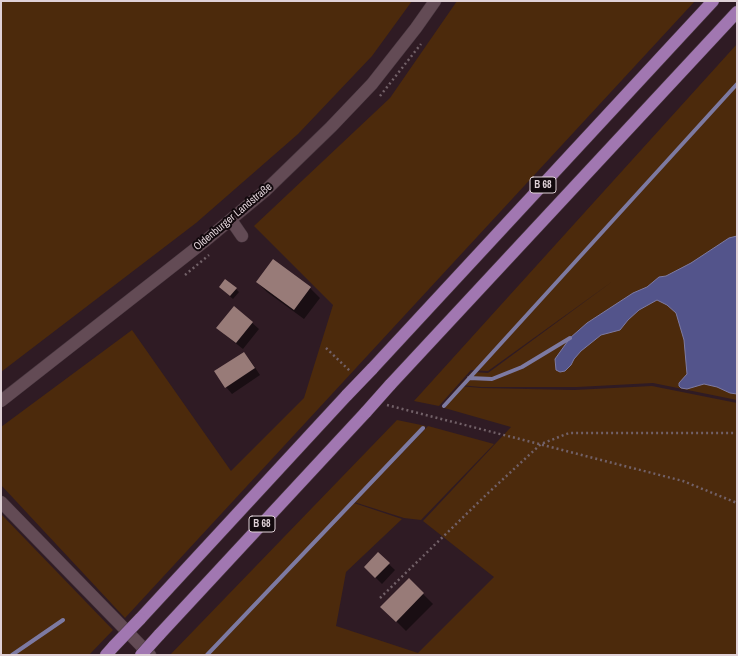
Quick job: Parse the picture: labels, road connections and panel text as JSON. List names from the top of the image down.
{
  "streets": {
    "highway": ["B 68"],
    "street": ["Oldenburger Landstraße"]
  }
}
